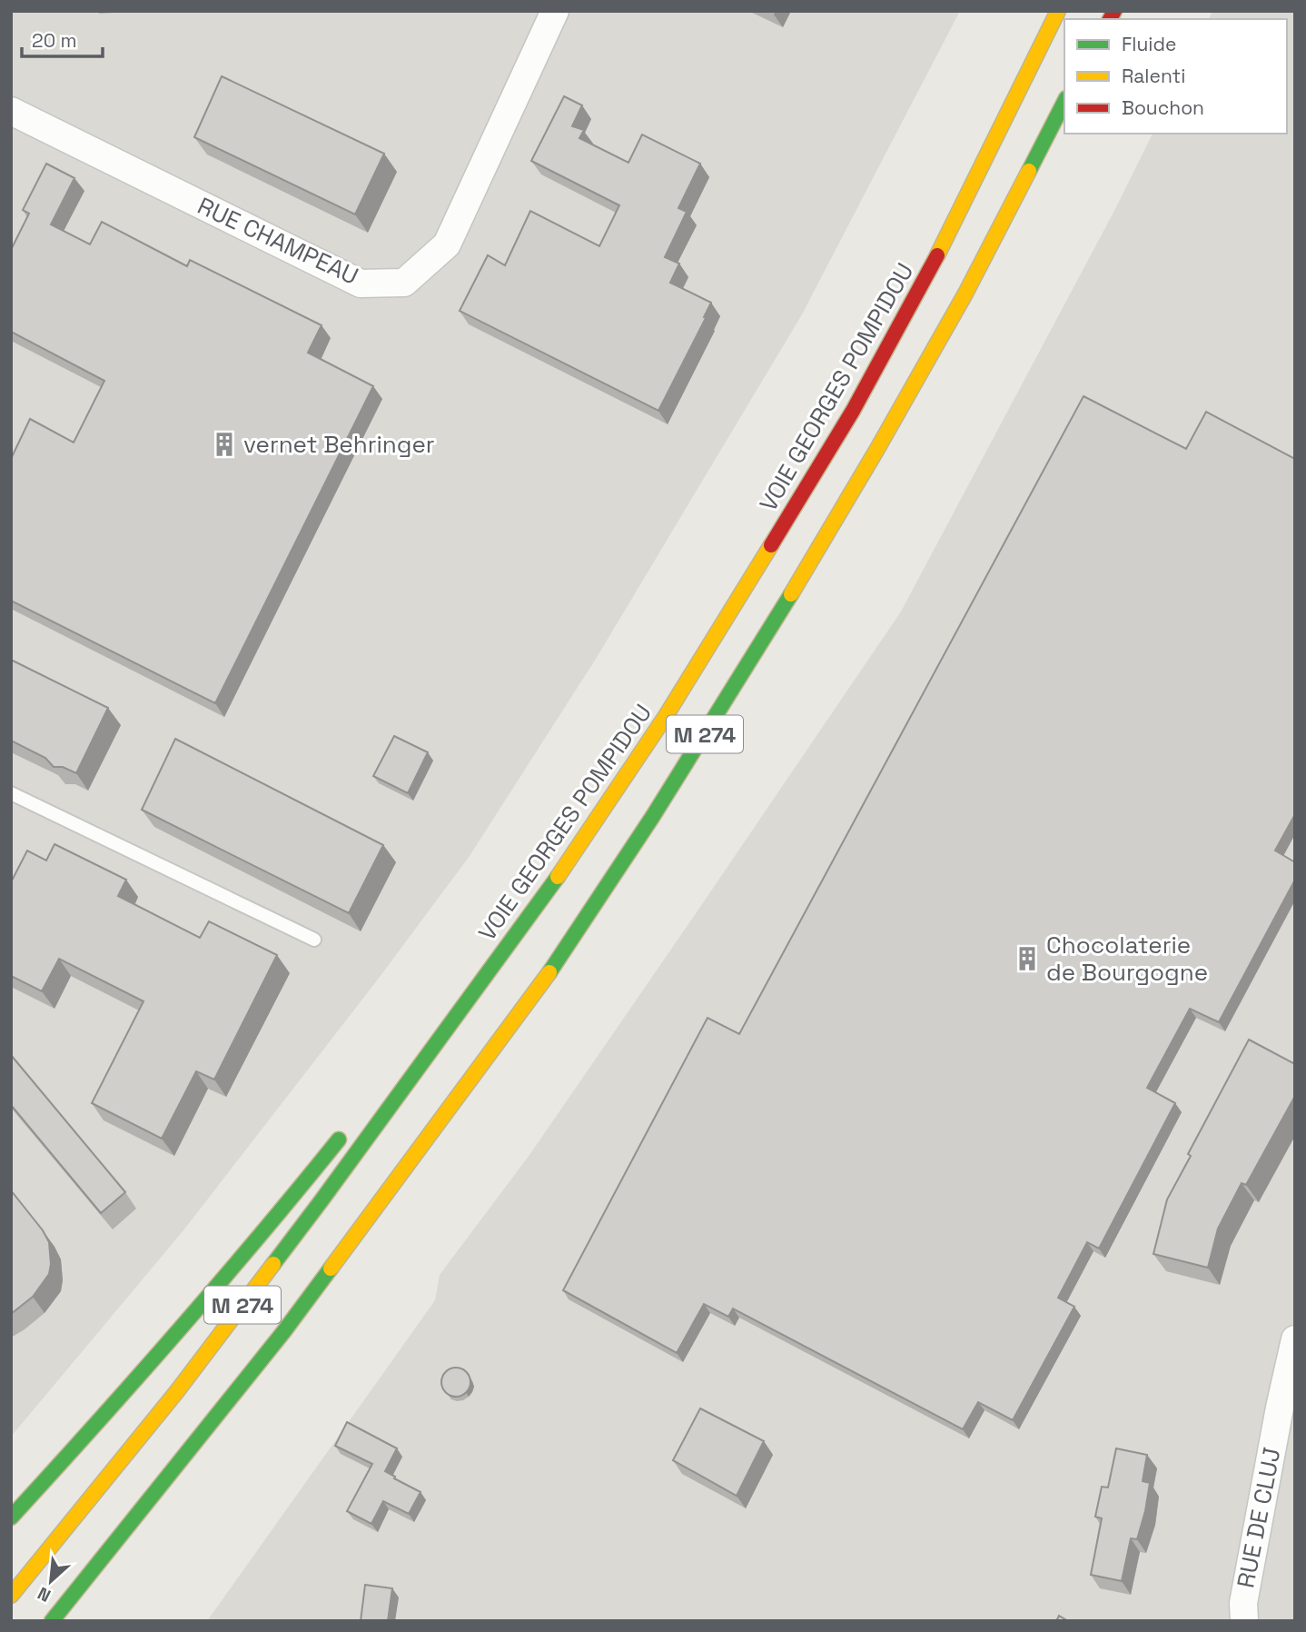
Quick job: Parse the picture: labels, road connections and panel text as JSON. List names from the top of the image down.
{
  "streets": {
    "highway": ["VOIE GEORGES POMPIDOU", "M 274"],
    "street": ["RUE CHAMPEAU", "RUE DE CLUJ"]
  },
  "places": {
    "building": ["vernet Behringer", "Chocolaterie de Bourgogne"]
  },
  "legend": ["Fluide", "Ralenti", "Bouchon"],
  "scale_bar": "20 m",
  "north": "bottom left"
}
